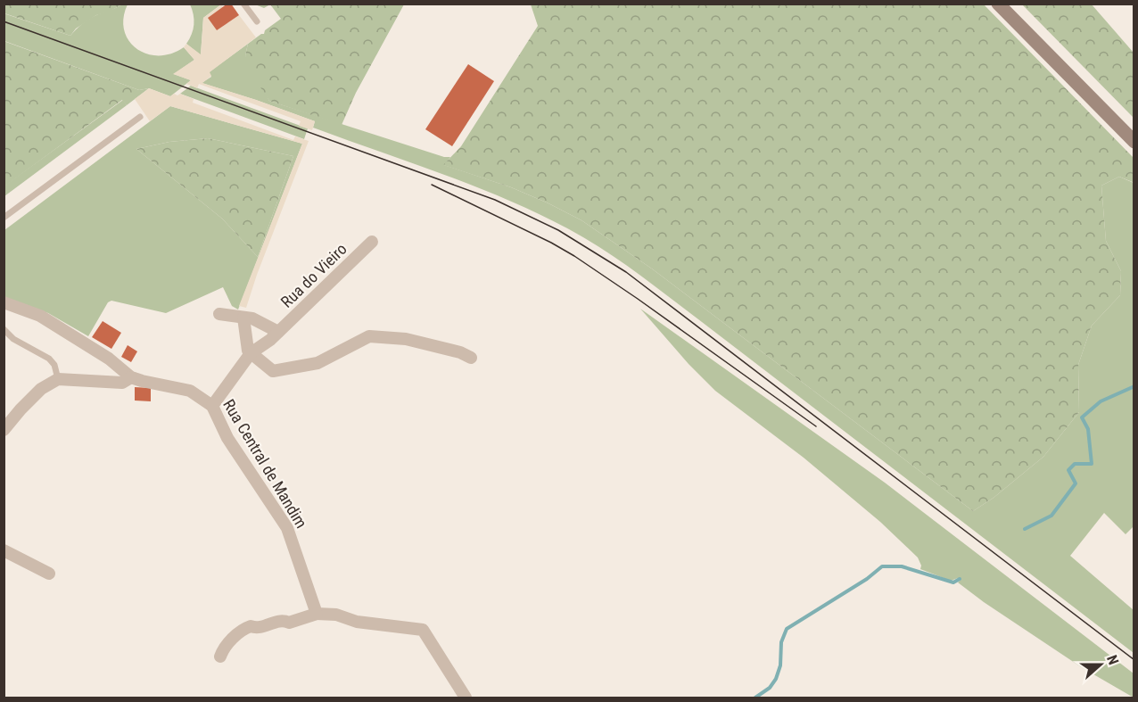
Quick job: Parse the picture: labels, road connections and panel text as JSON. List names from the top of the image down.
{
  "streets": {
    "street": ["Rua do Vieiro", "Rua Central de Mandim"]
  },
  "crossings": [
    ["Rua do Vieiro", "Rua Central de Mandim"]
  ],
  "north": "right"
}
